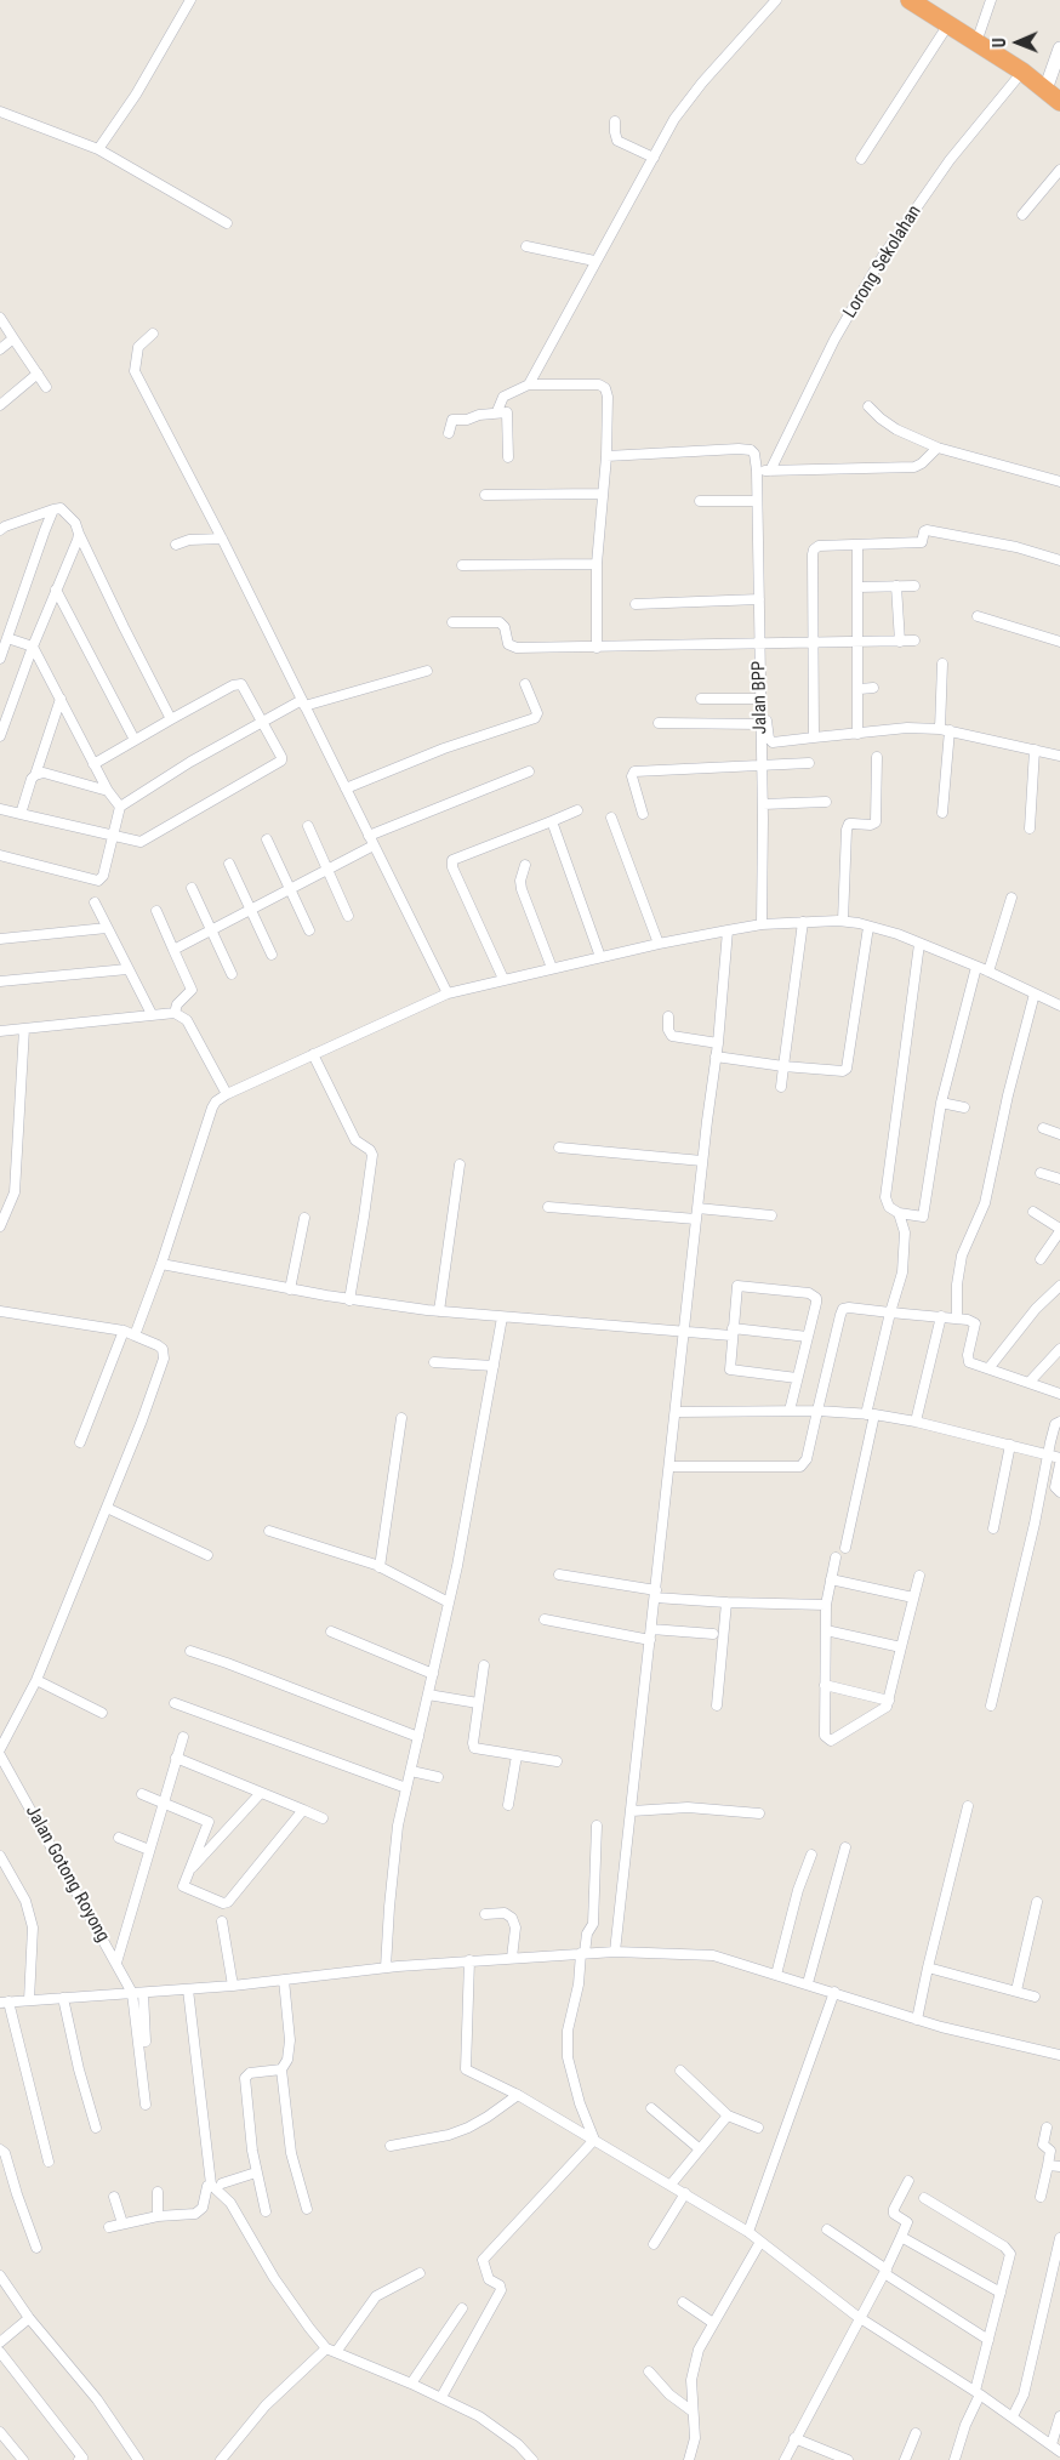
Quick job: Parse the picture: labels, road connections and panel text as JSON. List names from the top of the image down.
{
  "streets": {
    "street": ["Lorong Sekolahan", "Jalan BPP", "Jalan Gotong Royong"]
  },
  "north": "left"
}
